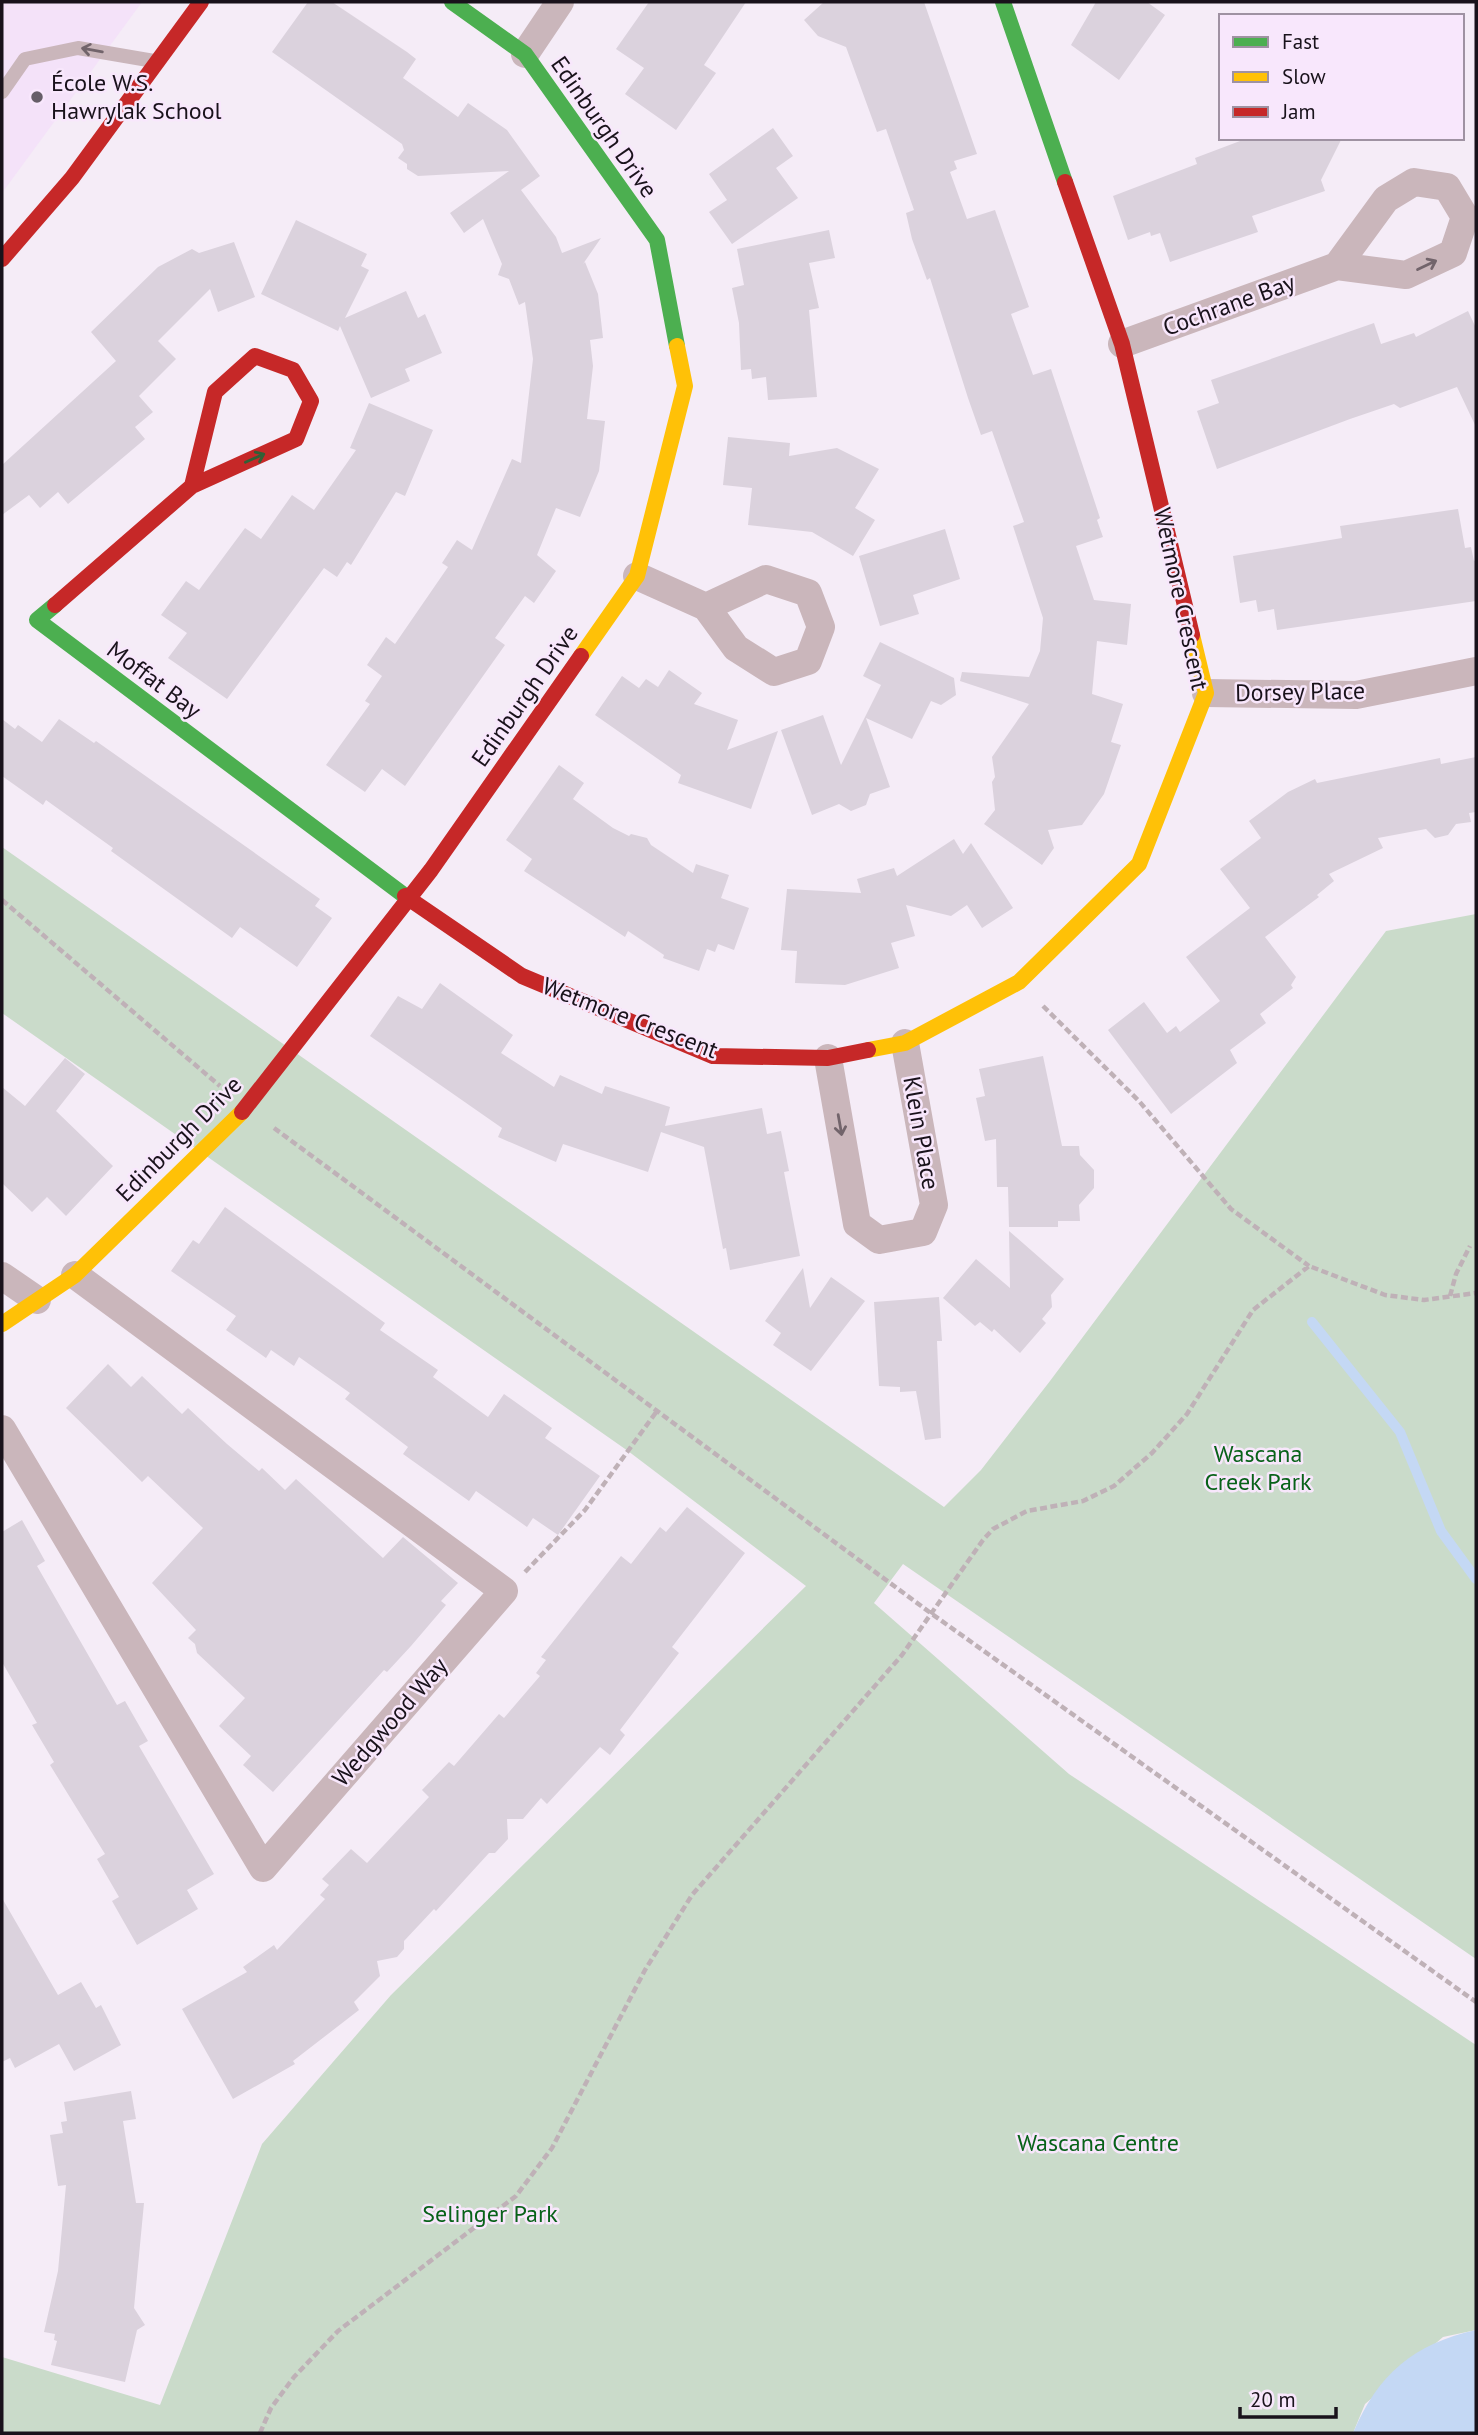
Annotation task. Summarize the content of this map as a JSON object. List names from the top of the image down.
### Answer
{
  "streets": {
    "street": [
      "Edinburgh Drive",
      "Cochrane Bay",
      "Wetmore Crescent",
      "Moffat Bay",
      "Dorsey Place",
      "Klein Place",
      "Wedgwood Way"
    ]
  },
  "crossings": [
    ["Edinburgh Drive", "Wetmore Crescent"],
    ["Edinburgh Drive", "Moffat Bay"],
    ["Cochrane Bay", "Wetmore Crescent"],
    ["Wetmore Crescent", "Moffat Bay"],
    ["Wetmore Crescent", "Dorsey Place"],
    ["Wetmore Crescent", "Klein Place"]
  ],
  "parks": ["Wascana Creek Park", "Wascana Centre", "Selinger Park"],
  "places": ["École W.S. Hawrylak School"],
  "legend": ["Fast", "Slow", "Jam"],
  "scale_bar": "20 m"
}
